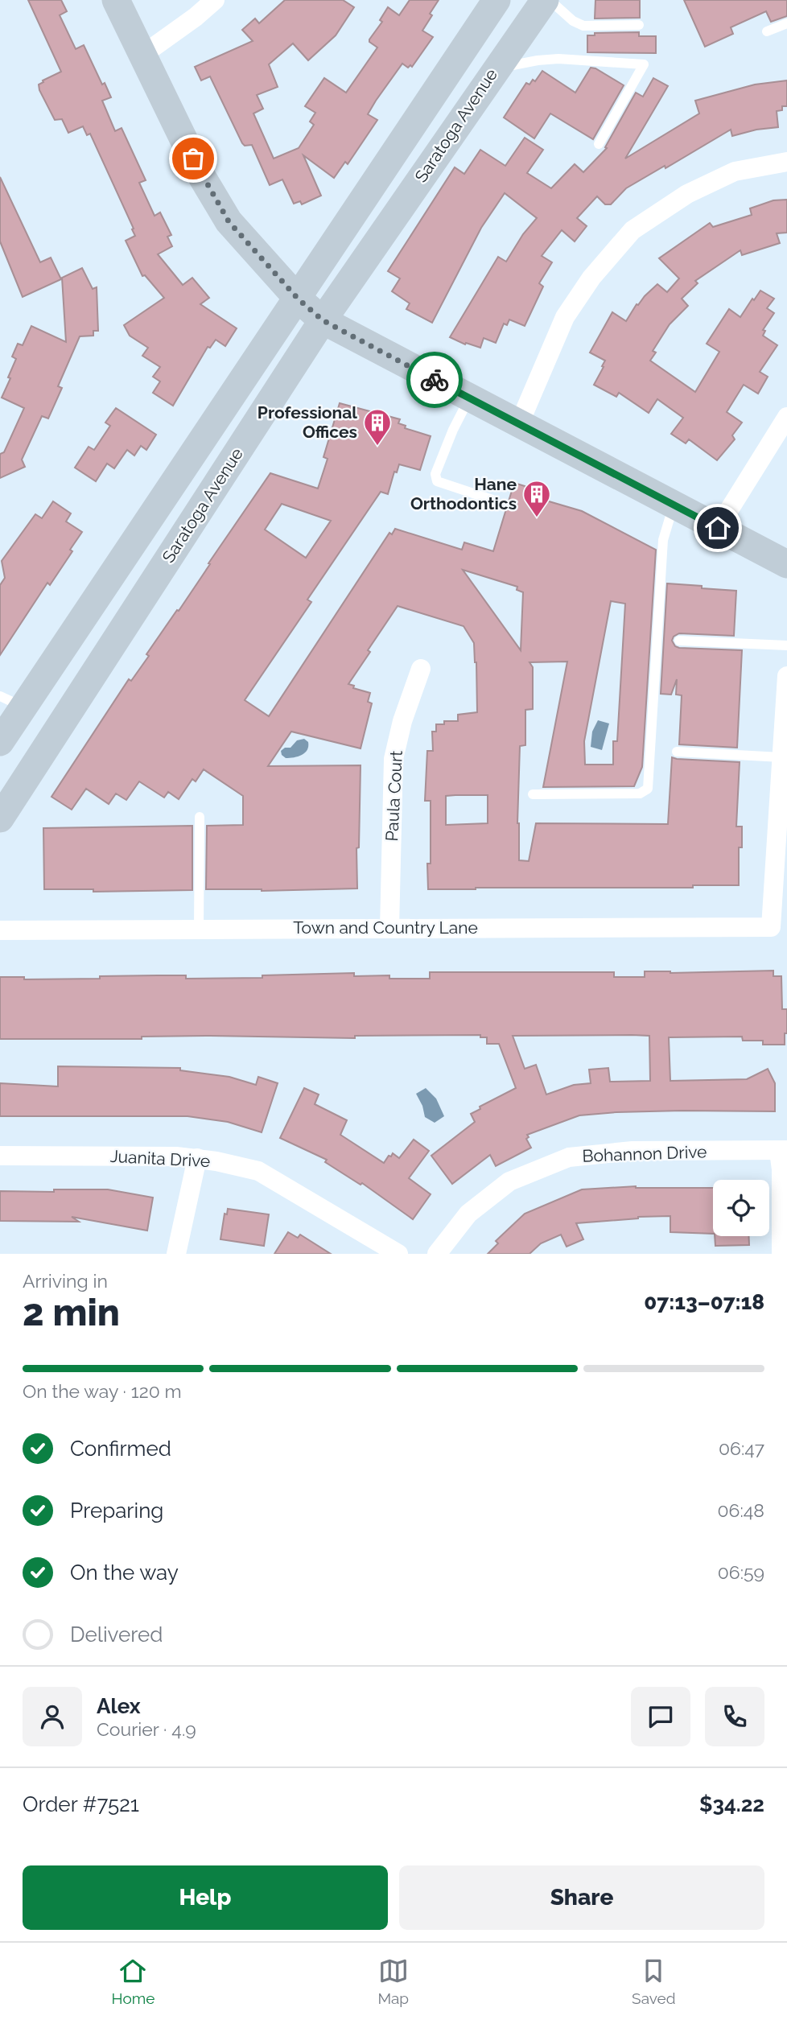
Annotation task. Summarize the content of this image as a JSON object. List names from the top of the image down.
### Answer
{
  "streets": {
    "main road": ["Saratoga Avenue"],
    "street": [
      "Paula Court",
      "Town and Country Lane",
      "Bohannon Drive",
      "Juanita Drive"
    ]
  },
  "crossings": [
    ["Paula Court", "Town and Country Lane"]
  ],
  "places": {
    "building": ["Professional Offices", "Hane Orthodontics"]
  },
  "page": {
    "heading": ["2 min", "Arriving in", "07:13–07:18"],
    "panel": [
      "Alex",
      "Courier · 4.9",
      "Order #7521",
      "$34.22"
    ],
    "bar": "On the way · 120 m",
    "list": [
      ["Confirmed", "06:47"],
      ["Preparing", "06:48"],
      ["On the way", "06:59"],
      "Delivered"
    ],
    "buttons": ["Help", "Share"],
    "tabs": ["Home", "Map", "Saved"]
  }
}
